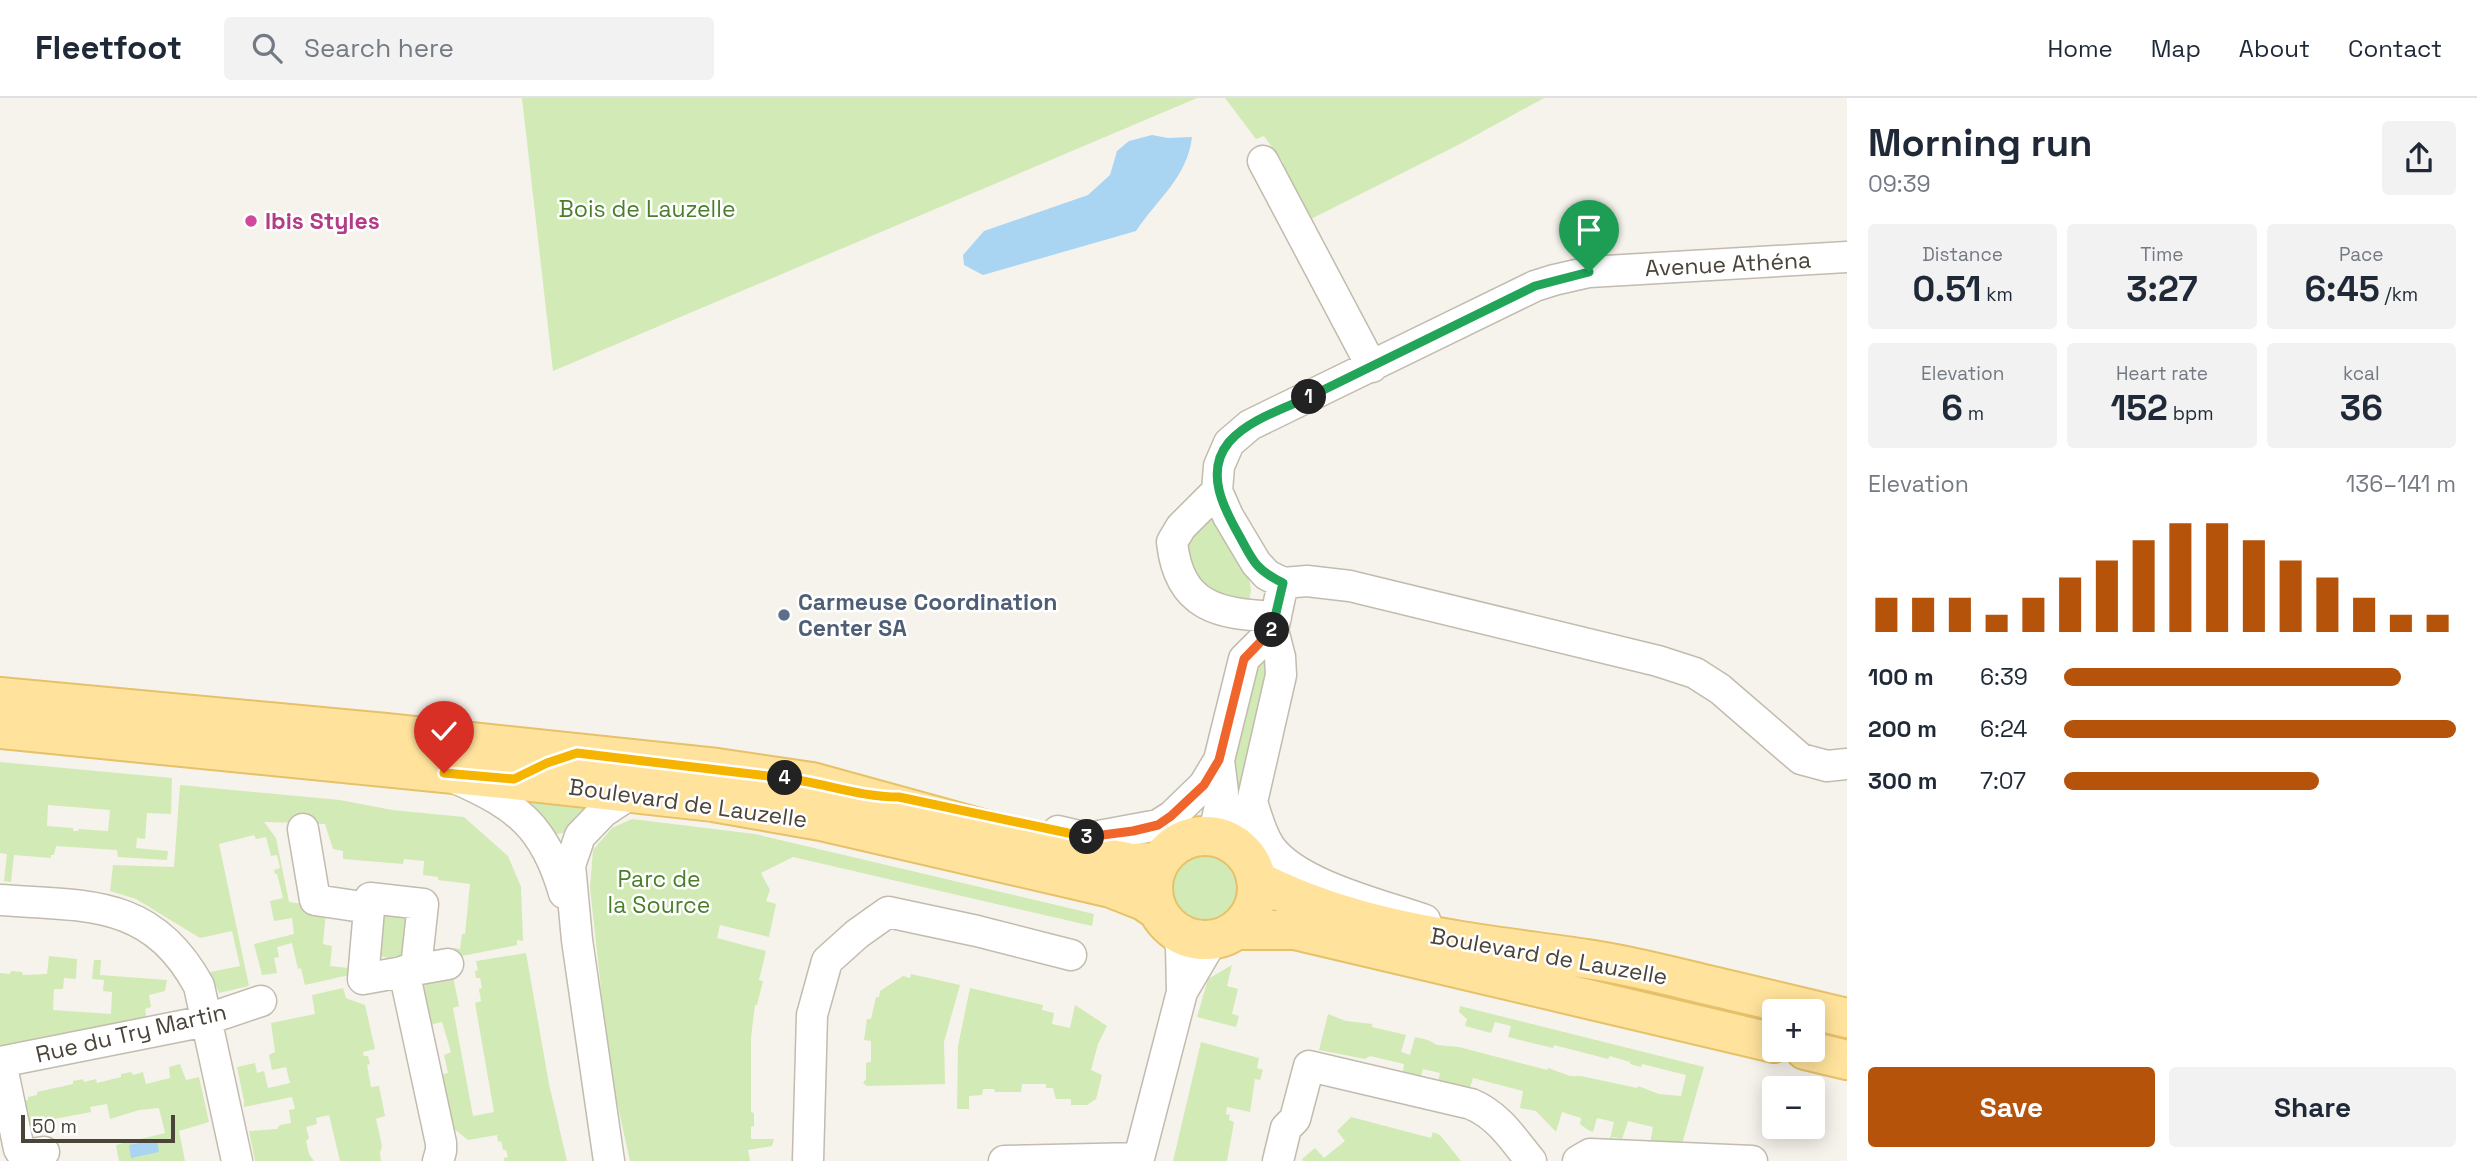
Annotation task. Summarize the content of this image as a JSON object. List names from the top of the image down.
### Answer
{
  "streets": {
    "main road": ["Boulevard de Lauzelle"],
    "street": ["Avenue Athéna", "Rue du Try Martin"]
  },
  "parks": ["Bois de Lauzelle", "Parc de la Source"],
  "places": ["Ibis Styles", "Carmeuse Coordination Center SA"],
  "scale_bar": "50 m",
  "page": {
    "header": "Fleetfoot",
    "search": "Search here",
    "nav": [
      "Home",
      "Map",
      "About",
      "Contact"
    ],
    "heading": ["Morning run", "09:39"],
    "stats": [
      ["Distance", "0.51 km"],
      ["Time", "3:27"],
      ["Pace", "6:45 /km"],
      ["Elevation", "6 m"],
      ["Heart rate", "152 bpm"],
      ["kcal", "36"]
    ],
    "pins": [
      "1",
      "2",
      "4",
      "3"
    ],
    "chart": ["Elevation", "136–141 m"],
    "list": [
      {
        "name": "100 m",
        "note": "6:39"
      },
      {
        "name": "200 m",
        "note": "6:24"
      },
      {
        "name": "300 m",
        "note": "7:07"
      }
    ],
    "map_buttons": ["+", "−"],
    "buttons": ["Save", "Share"],
    "scale": "50 m"
  }
}
